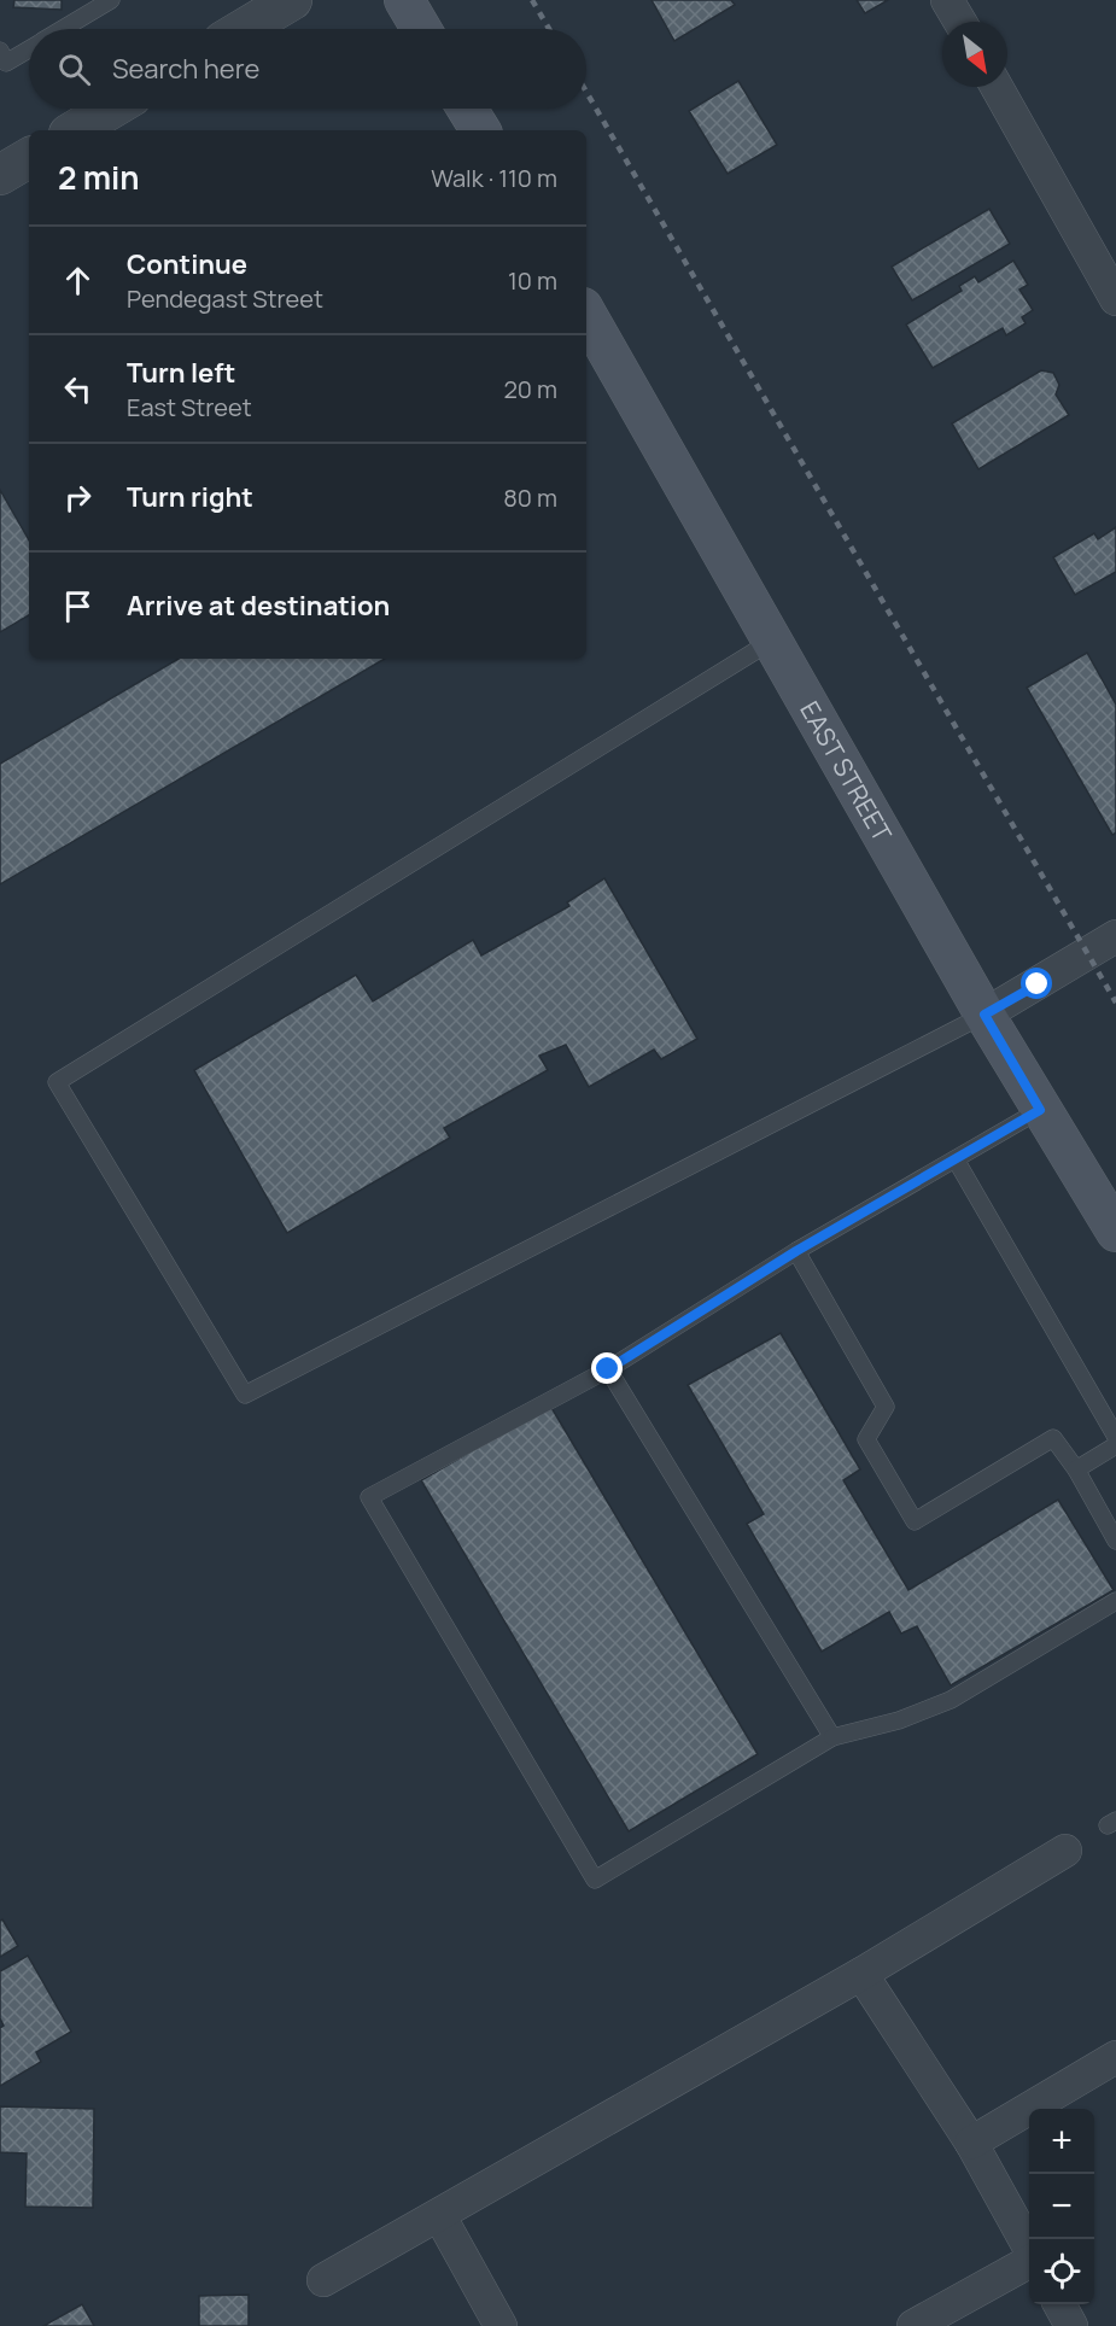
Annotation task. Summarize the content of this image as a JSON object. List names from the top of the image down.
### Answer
{
  "streets": {
    "main road": ["EAST STREET"]
  },
  "north": "bottom right",
  "page": {
    "search": "Search here",
    "heading": ["2 min", "Walk · 110 m"],
    "list": [
      ["Continue", "Pendegast Street", "10 m"],
      ["Turn left", "East Street", "20 m"],
      ["Turn right", "80 m"],
      "Arrive at destination"
    ],
    "map_buttons": ["+", "−"]
  }
}
